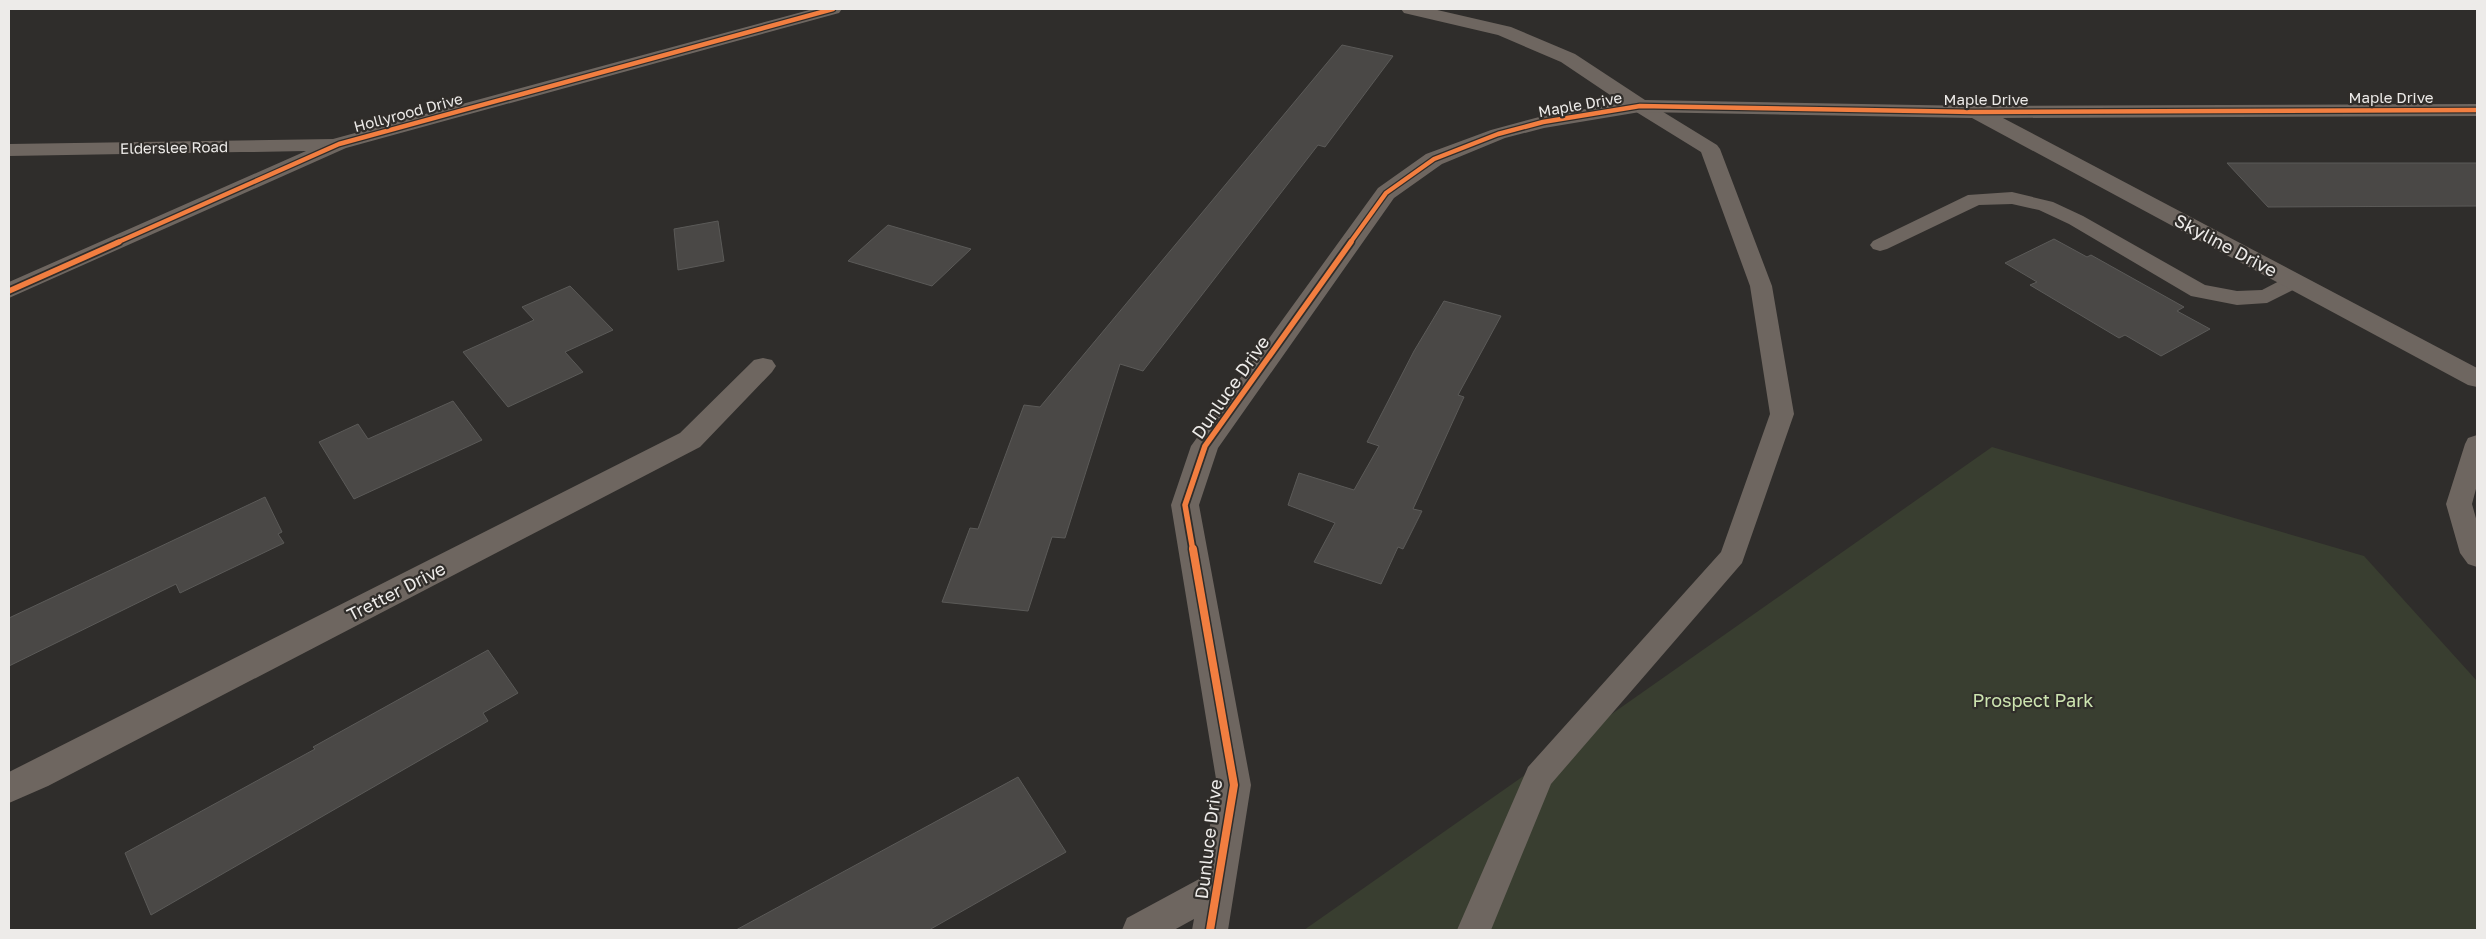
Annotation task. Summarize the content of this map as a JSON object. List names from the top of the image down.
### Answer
{
  "streets": {
    "street": [
      "Maple Drive",
      "Hollyrood Drive",
      "Elderslee Road",
      "Skyline Drive",
      "Dunluce Drive",
      "Tretter Drive"
    ]
  },
  "crossings": [
    ["Maple Drive", "Skyline Drive"],
    ["Maple Drive", "Dunluce Drive"],
    ["Hollyrood Drive", "Elderslee Road"]
  ],
  "parks": ["Prospect Park"]
}
